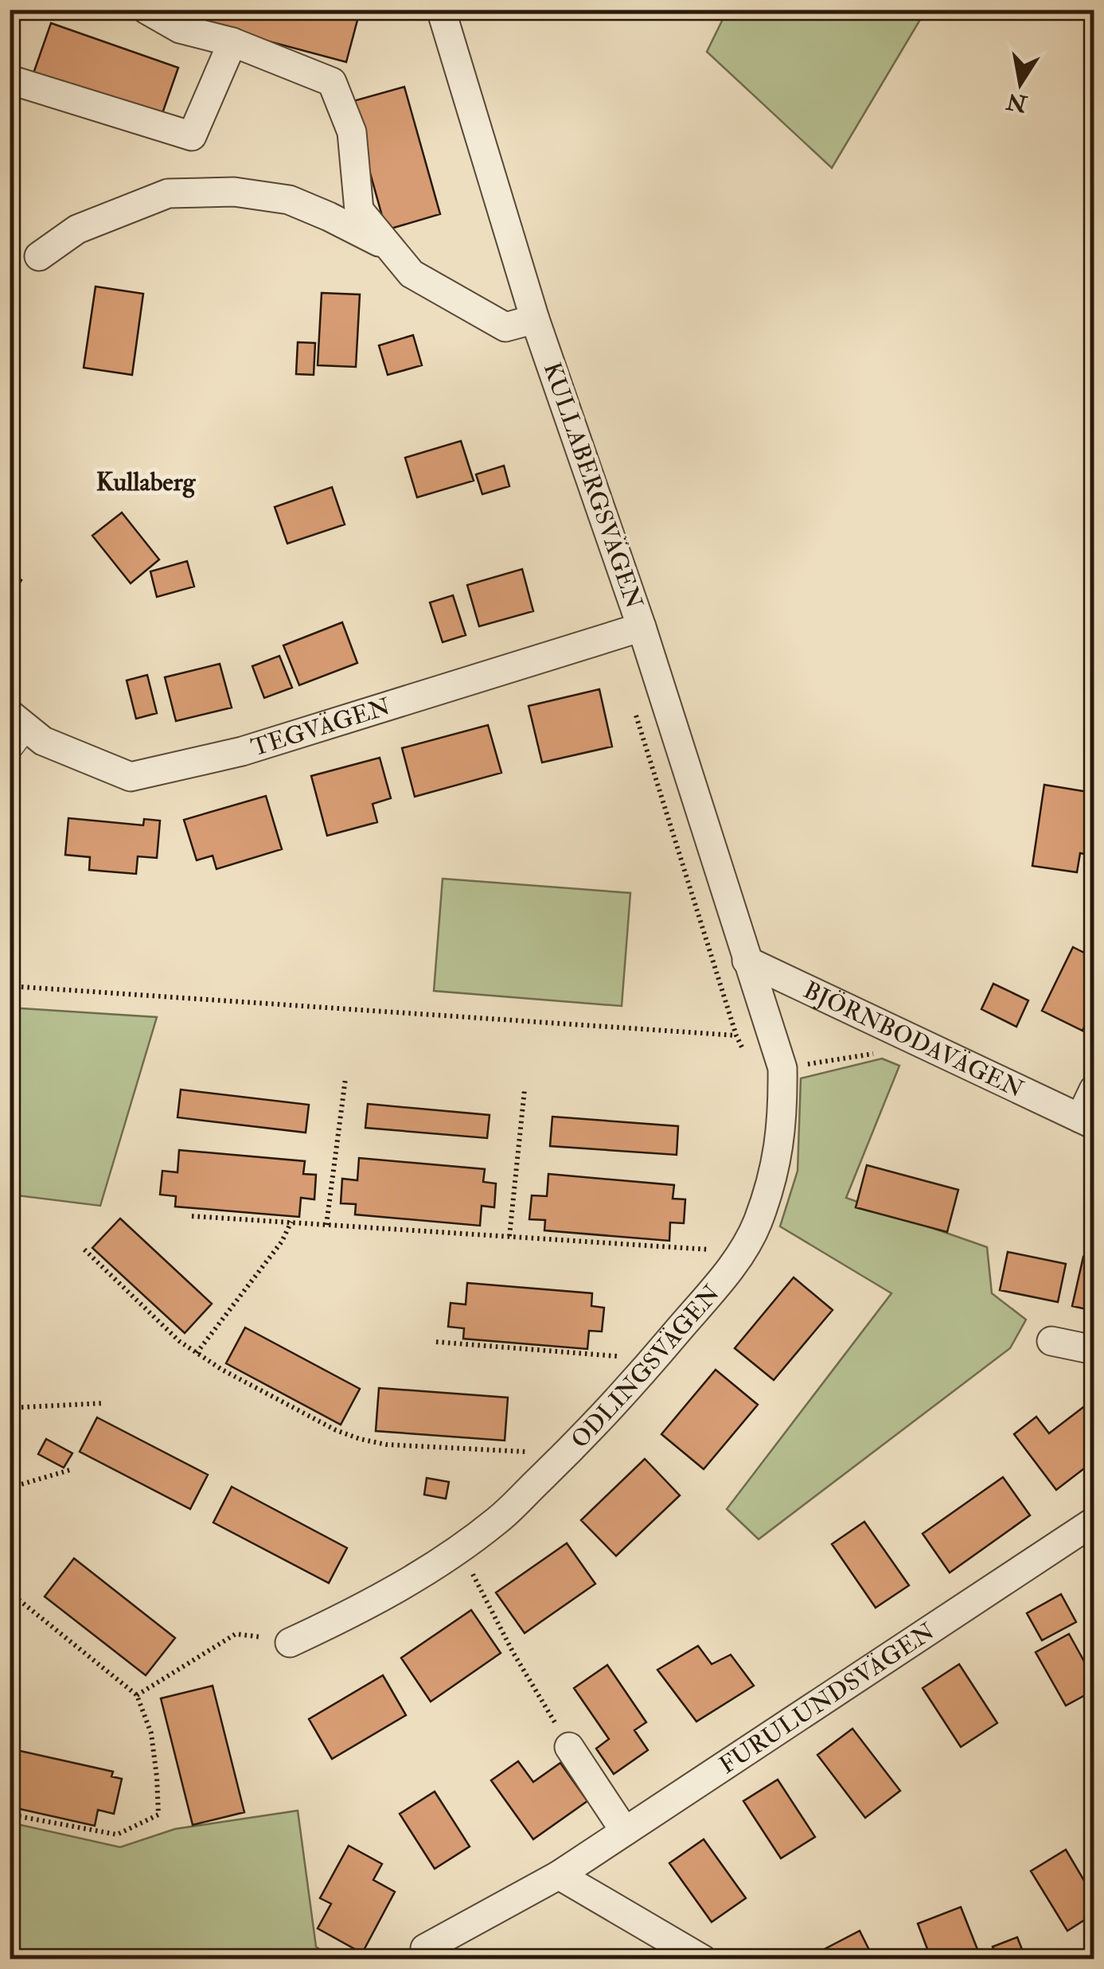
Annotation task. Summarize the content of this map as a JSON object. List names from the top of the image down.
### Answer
{
  "streets": {
    "street": [
      "KULLABERGSVÄGEN",
      "TEGVÄGEN",
      "BJÖRNBODAVÄGEN",
      "ODLINGSVÄGEN",
      "FURULUNDSVÄGEN"
    ]
  },
  "crossings": [
    ["KULLABERGSVÄGEN", "TEGVÄGEN"],
    ["KULLABERGSVÄGEN", "BJÖRNBODAVÄGEN"],
    ["KULLABERGSVÄGEN", "ODLINGSVÄGEN"],
    ["BJÖRNBODAVÄGEN", "ODLINGSVÄGEN"]
  ],
  "districts": ["Kullaberg"],
  "north": "bottom"
}
